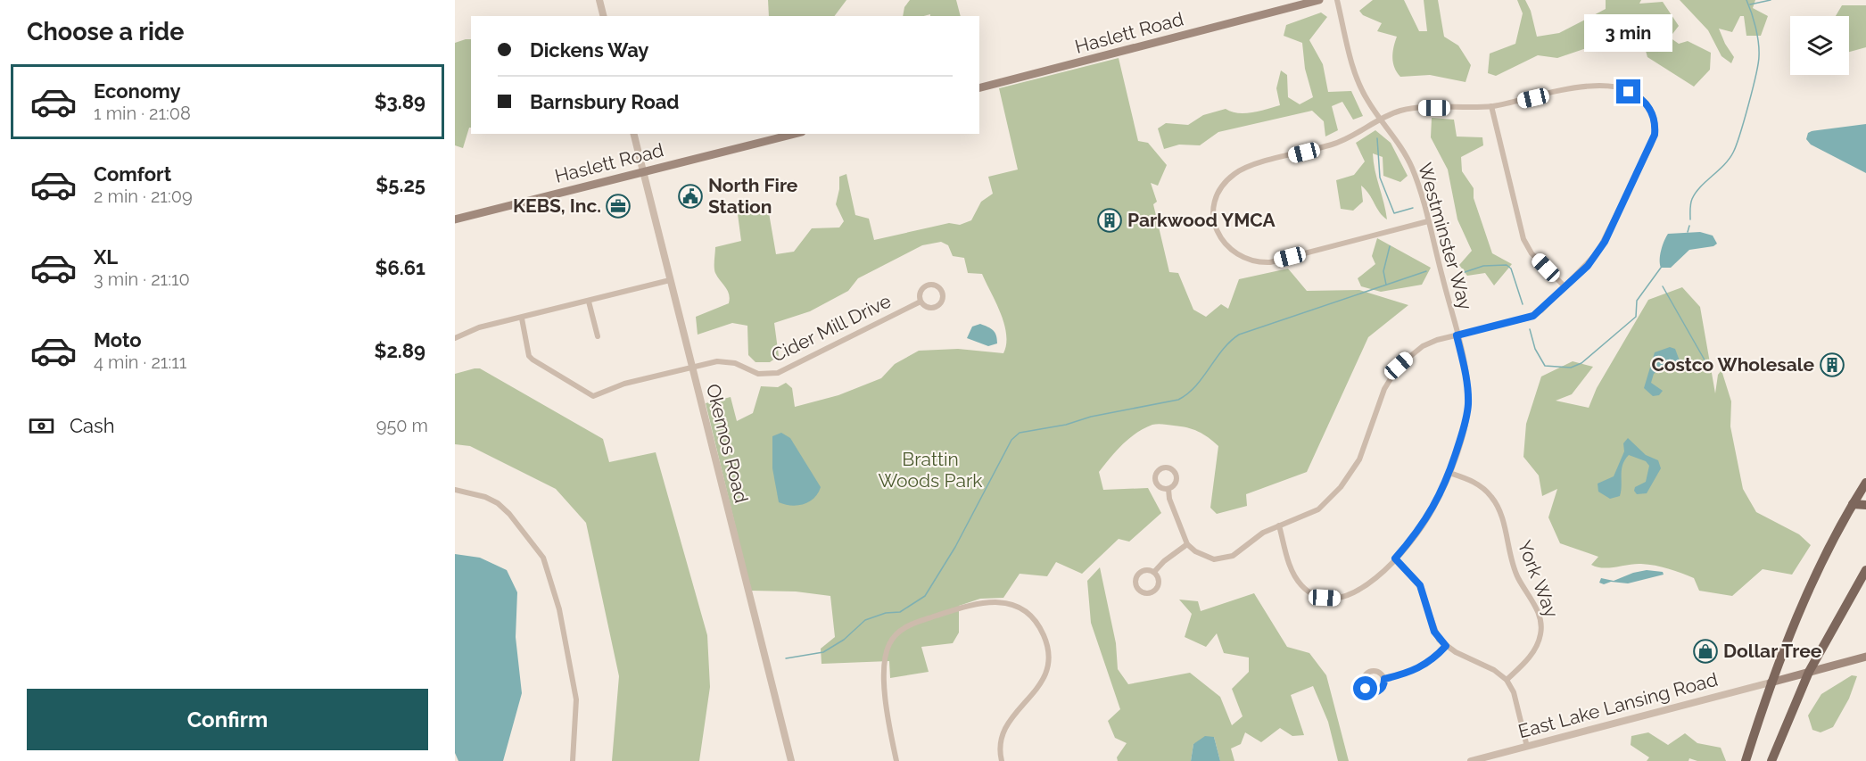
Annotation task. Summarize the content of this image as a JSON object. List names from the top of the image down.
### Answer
{
  "streets": {
    "main road": ["Haslett Road", "East Lake Lansing Road"],
    "street": [
      "Westminster Way",
      "Cider Mill Drive",
      "Okemos Road",
      "York Way"
    ]
  },
  "crossings": [
    ["Haslett Road", "Okemos Road"],
    ["Westminster Way", "York Way"],
    ["Cider Mill Drive", "Okemos Road"]
  ],
  "parks": ["Brattin Woods Park"],
  "places": {
    "public building": ["North Fire Station"],
    "office": ["KEBS, Inc."],
    "building": ["Parkwood YMCA", "Costco Wholesale"],
    "shop": ["Dollar Tree"]
  },
  "page": {
    "heading": "Choose a ride",
    "bubble": "3 min",
    "banner": ["Dickens Way", "Barnsbury Road"],
    "list": [
      {
        "name": "Economy",
        "note": "1 min · 21:08",
        "value": "$3.89"
      },
      {
        "name": "Comfort",
        "note": "2 min · 21:09",
        "value": "$5.25"
      },
      {
        "name": "XL",
        "note": "3 min · 21:10",
        "value": "$6.61"
      },
      {
        "name": "Moto",
        "note": "4 min · 21:11",
        "value": "$2.89"
      }
    ],
    "pay": ["Cash", "950 m"],
    "buttons": "Confirm"
  }
}
